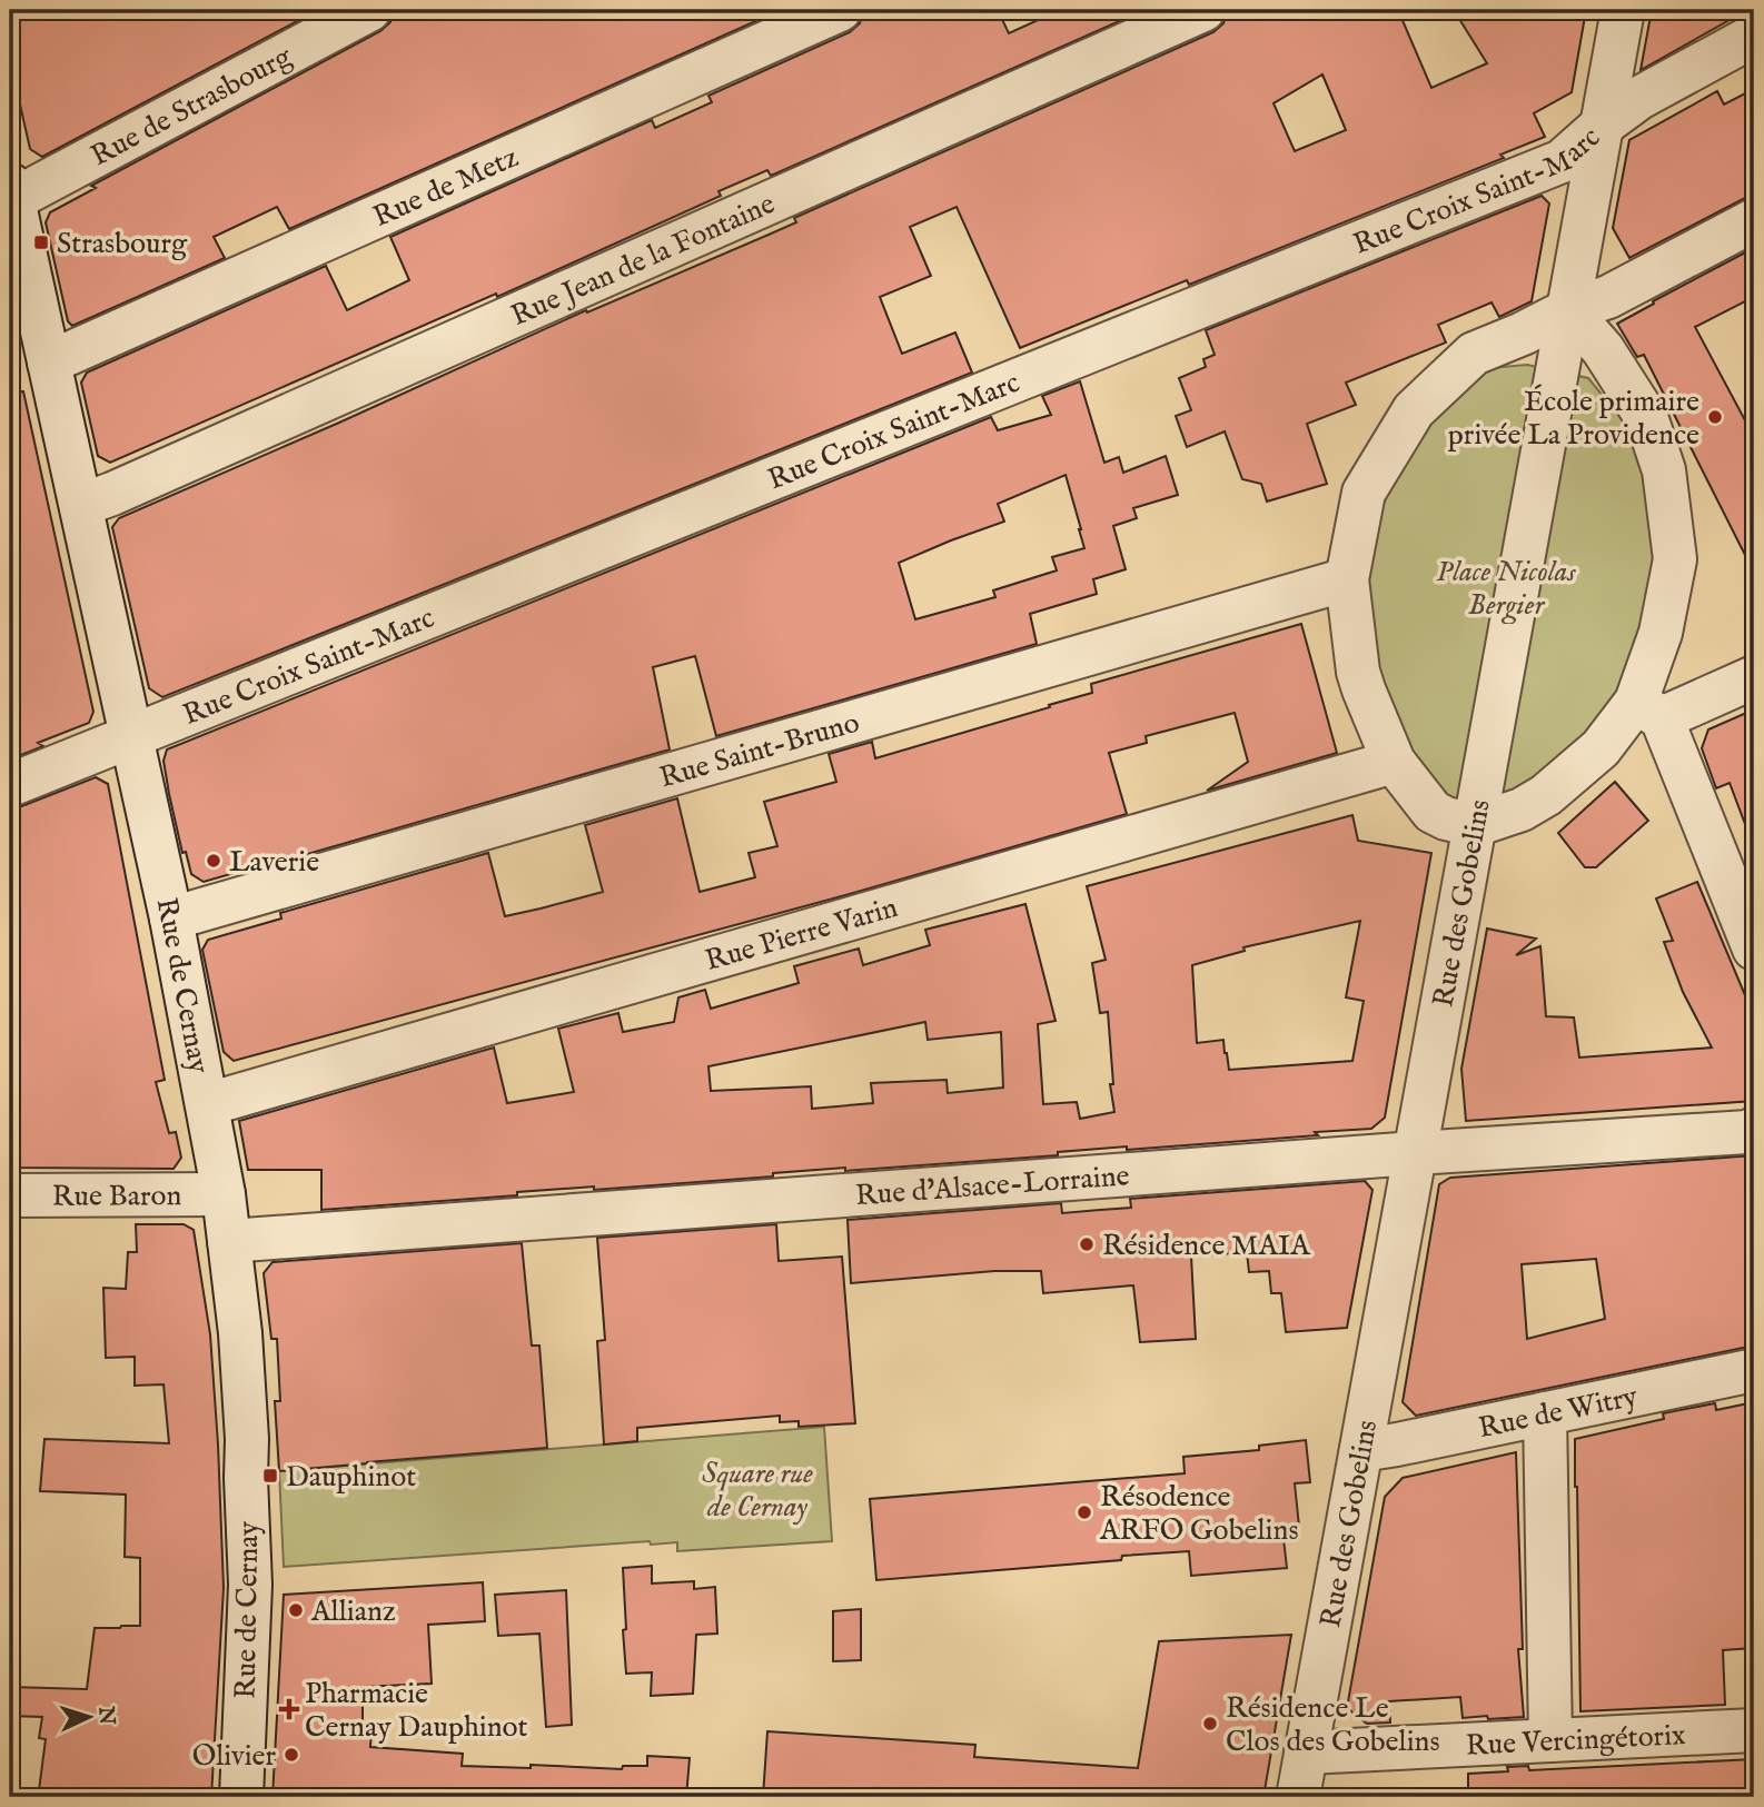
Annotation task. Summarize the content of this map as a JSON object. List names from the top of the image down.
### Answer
{
  "streets": {
    "street": [
      "Rue de Strasbourg",
      "Rue de Metz",
      "Rue Croix Saint-Marc",
      "Rue Jean de la Fontaine",
      "Rue Saint-Bruno",
      "Rue des Gobelins",
      "Rue Pierre Varin",
      "Rue de Cernay",
      "Rue d'Alsace-Lorraine",
      "Rue Baron",
      "Rue de Witry",
      "Rue Vercingétorix"
    ]
  },
  "crossings": [
    ["Rue de Strasbourg", "Rue de Cernay"],
    ["Rue de Metz", "Rue de Cernay"],
    ["Rue Croix Saint-Marc", "Rue des Gobelins"],
    ["Rue Croix Saint-Marc", "Rue de Cernay"],
    ["Rue Jean de la Fontaine", "Rue de Cernay"],
    ["Rue Saint-Bruno", "Rue de Cernay"],
    ["Rue des Gobelins", "Rue d'Alsace-Lorraine"],
    ["Rue des Gobelins", "Rue de Witry"],
    ["Rue des Gobelins", "Rue Vercingétorix"],
    ["Rue Pierre Varin", "Rue de Cernay"],
    ["Rue de Cernay", "Rue d'Alsace-Lorraine"],
    ["Rue de Cernay", "Rue Baron"]
  ],
  "parks": ["Place Nicolas Bergier", "Square rue de Cernay"],
  "places": {
    "transit": ["Strasbourg", "Dauphinot"],
    "other": [
      "École primaire privée La Providence",
      "Laverie",
      "Résidence MAIA",
      "Résodence ARFO Gobelins",
      "Allianz",
      "Résidence Le Clos des Gobelins",
      "Olivier"
    ],
    "health": ["Pharmacie Cernay Dauphinot"]
  },
  "north": "right"
}
